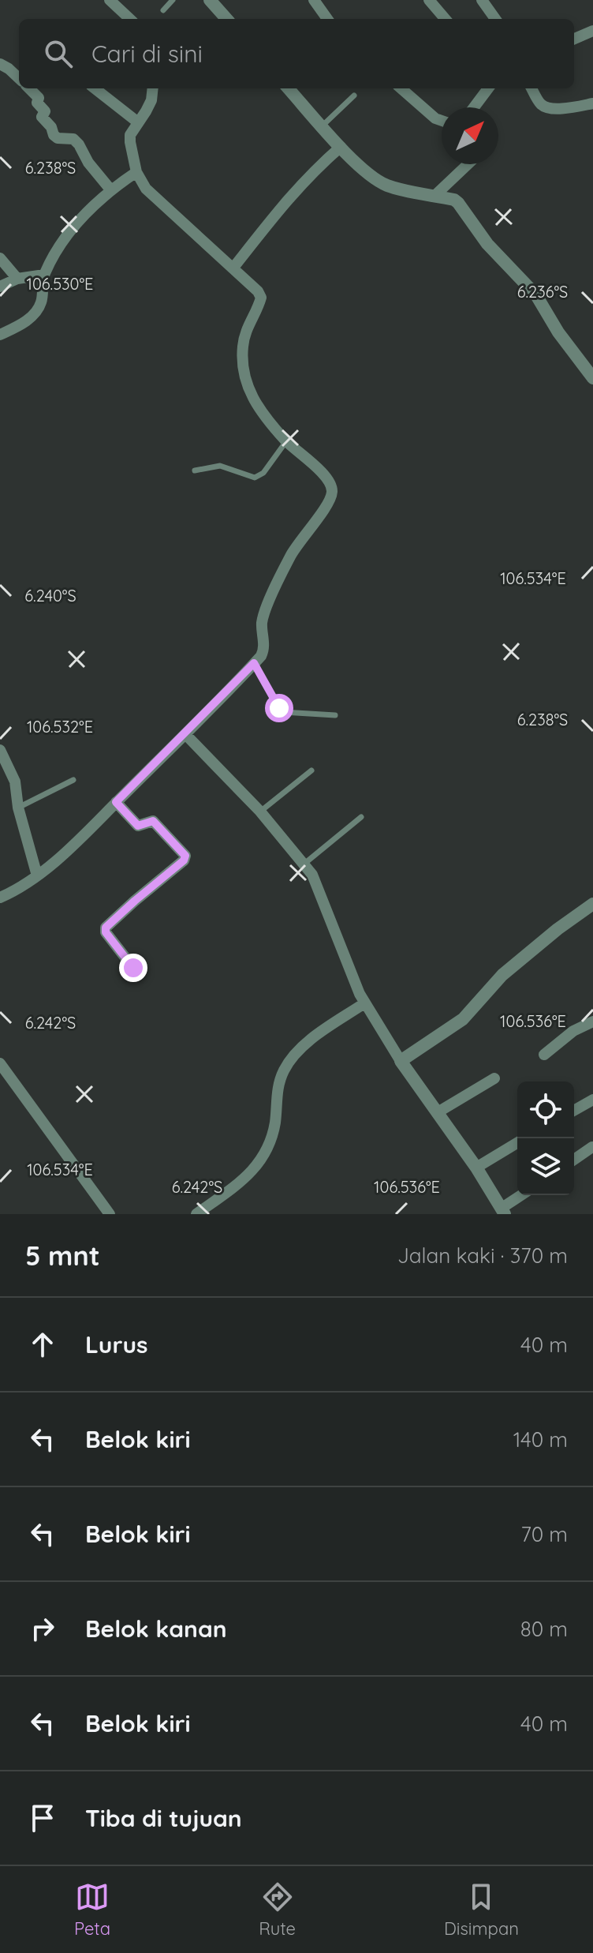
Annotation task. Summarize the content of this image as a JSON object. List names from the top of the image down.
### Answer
{
  "north": "top right",
  "page": {
    "search": "Cari di sini",
    "heading": ["5 mnt", "Jalan kaki · 370 m"],
    "list": [
      ["Lurus", "40 m"],
      ["Belok kiri", "140 m"],
      ["Belok kiri", "70 m"],
      ["Belok kanan", "80 m"],
      ["Belok kiri", "40 m"],
      "Tiba di tujuan"
    ],
    "nav": ["Peta", "Rute", "Disimpan"]
  },
  "coordinates": [
    "6.238°S",
    "106.530°E",
    "6.236°S",
    "106.534°E",
    "6.240°S",
    "106.532°E",
    "106.536°E",
    "6.242°S"
  ]
}
